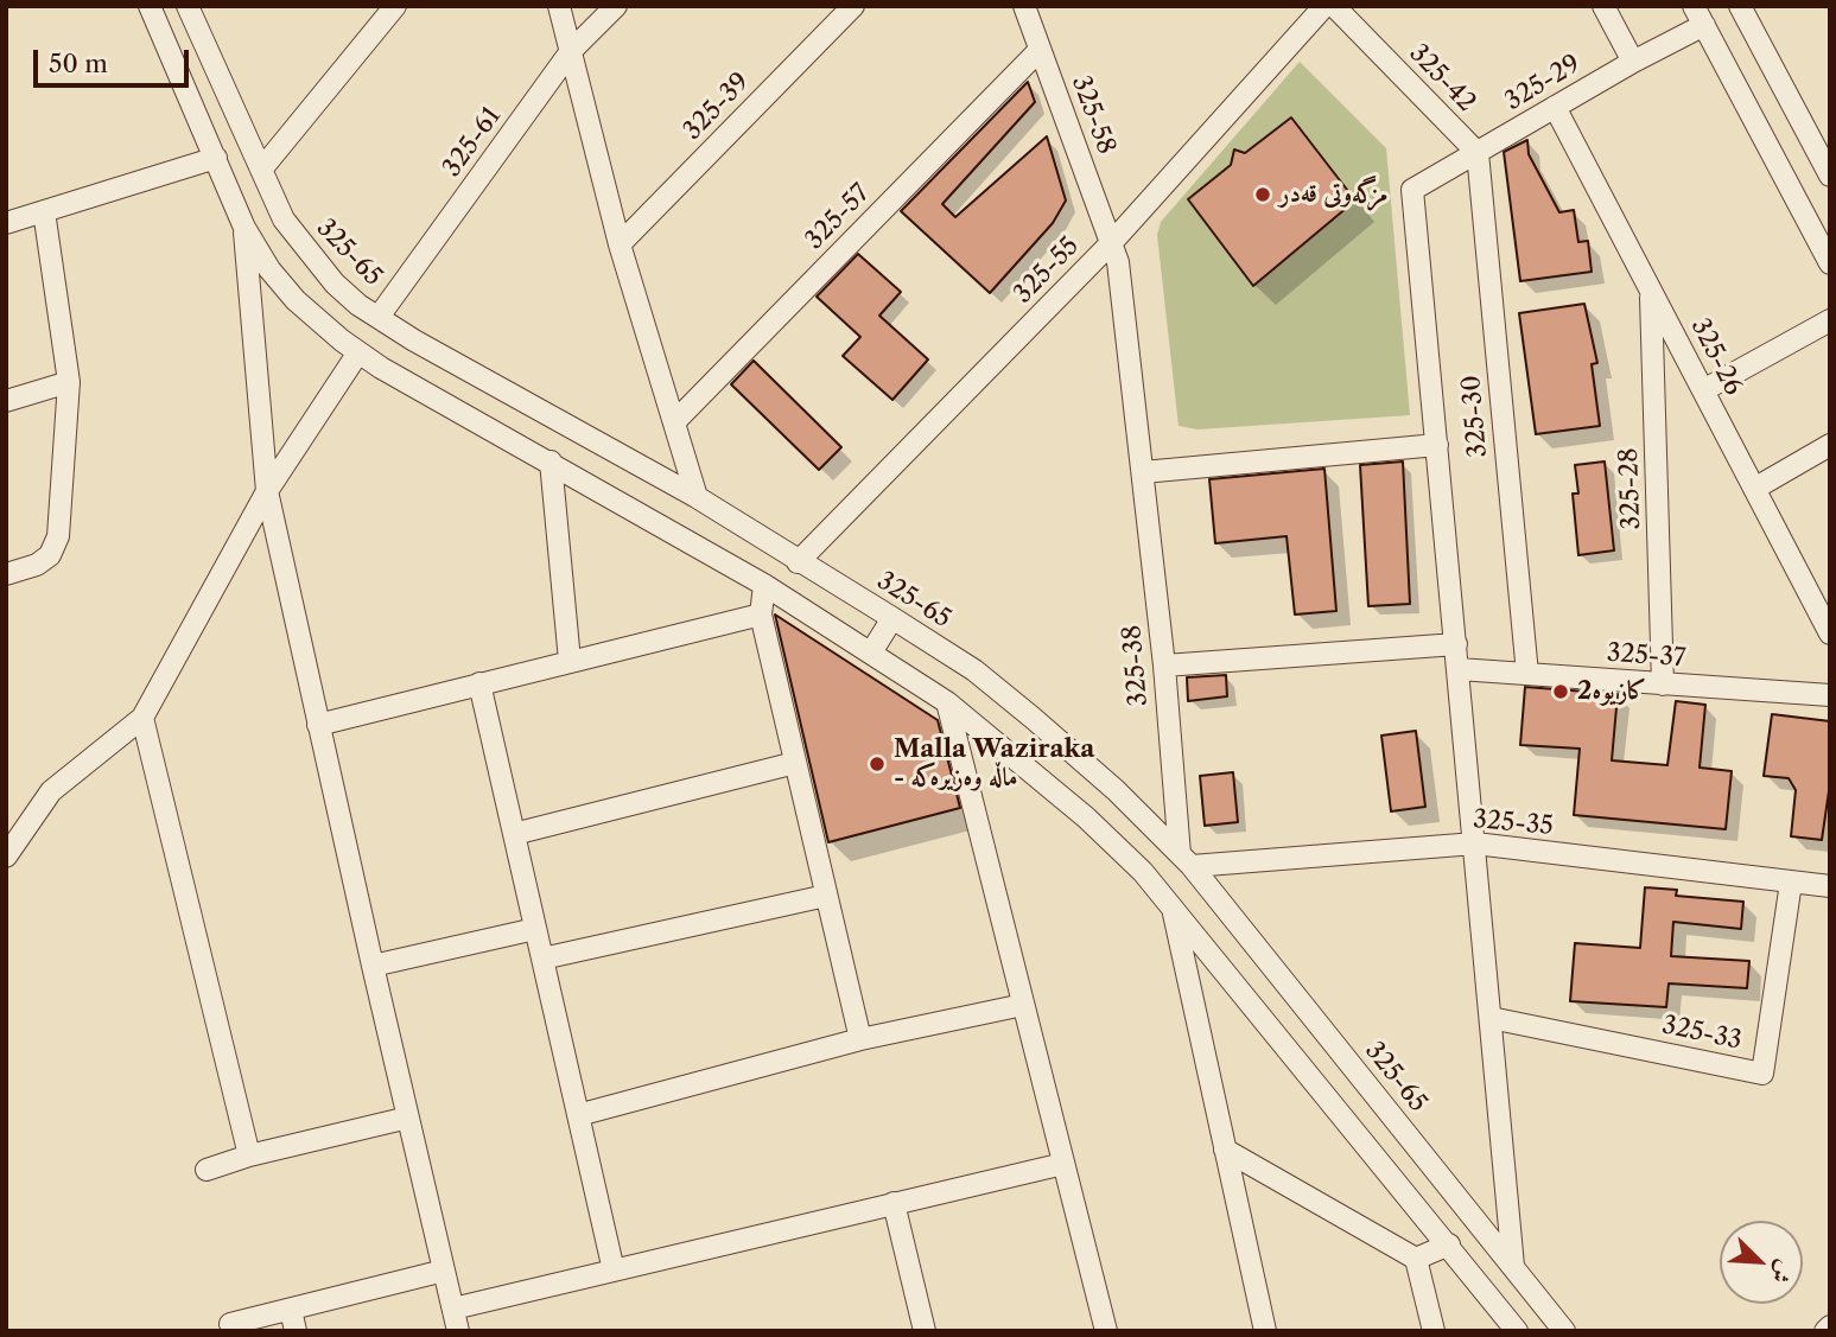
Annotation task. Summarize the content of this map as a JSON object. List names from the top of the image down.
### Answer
{
  "streets": {
    "street": [
      "325-42",
      "325-29",
      "325-39",
      "325-58",
      "325-61",
      "325-57",
      "325-65",
      "325-55",
      "325-26",
      "325-30",
      "325-28",
      "325-37",
      "325-38",
      "325-35",
      "325-33"
    ]
  },
  "crossings": [
    ["325-42", "325-29"],
    ["325-42", "325-30"],
    ["325-29", "325-26"],
    ["325-29", "325-30"],
    ["325-58", "325-57"],
    ["325-58", "325-55"],
    ["325-58", "325-38"],
    ["325-61", "325-65"],
    ["325-65", "325-55"],
    ["325-65", "325-38"],
    ["325-65", "325-35"],
    ["325-55", "325-38"],
    ["325-26", "325-28"],
    ["325-30", "325-37"],
    ["325-28", "325-37"],
    ["325-38", "325-35"],
    ["325-35", "325-33"]
  ],
  "places": ["مزگەوتی قەدر", "كازيوه2", "Malla Waziraka - ماڵە وەزیرەکە"],
  "scale_bar": "50 m",
  "north": "bottom right"
}
